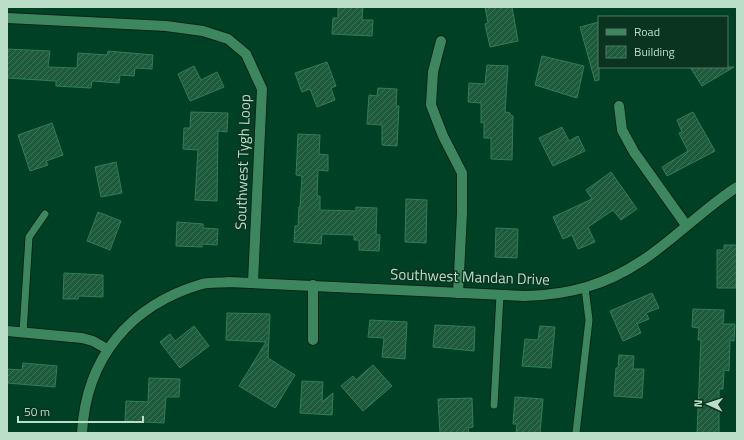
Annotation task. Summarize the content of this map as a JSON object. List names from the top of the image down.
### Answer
{
  "streets": {
    "street": ["Southwest Tygh Loop", "Southwest Mandan Drive"]
  },
  "crossings": [
    ["Southwest Tygh Loop", "Southwest Mandan Drive"]
  ],
  "legend": ["Road", "Building"],
  "scale_bar": "50 m",
  "north": "left"
}
